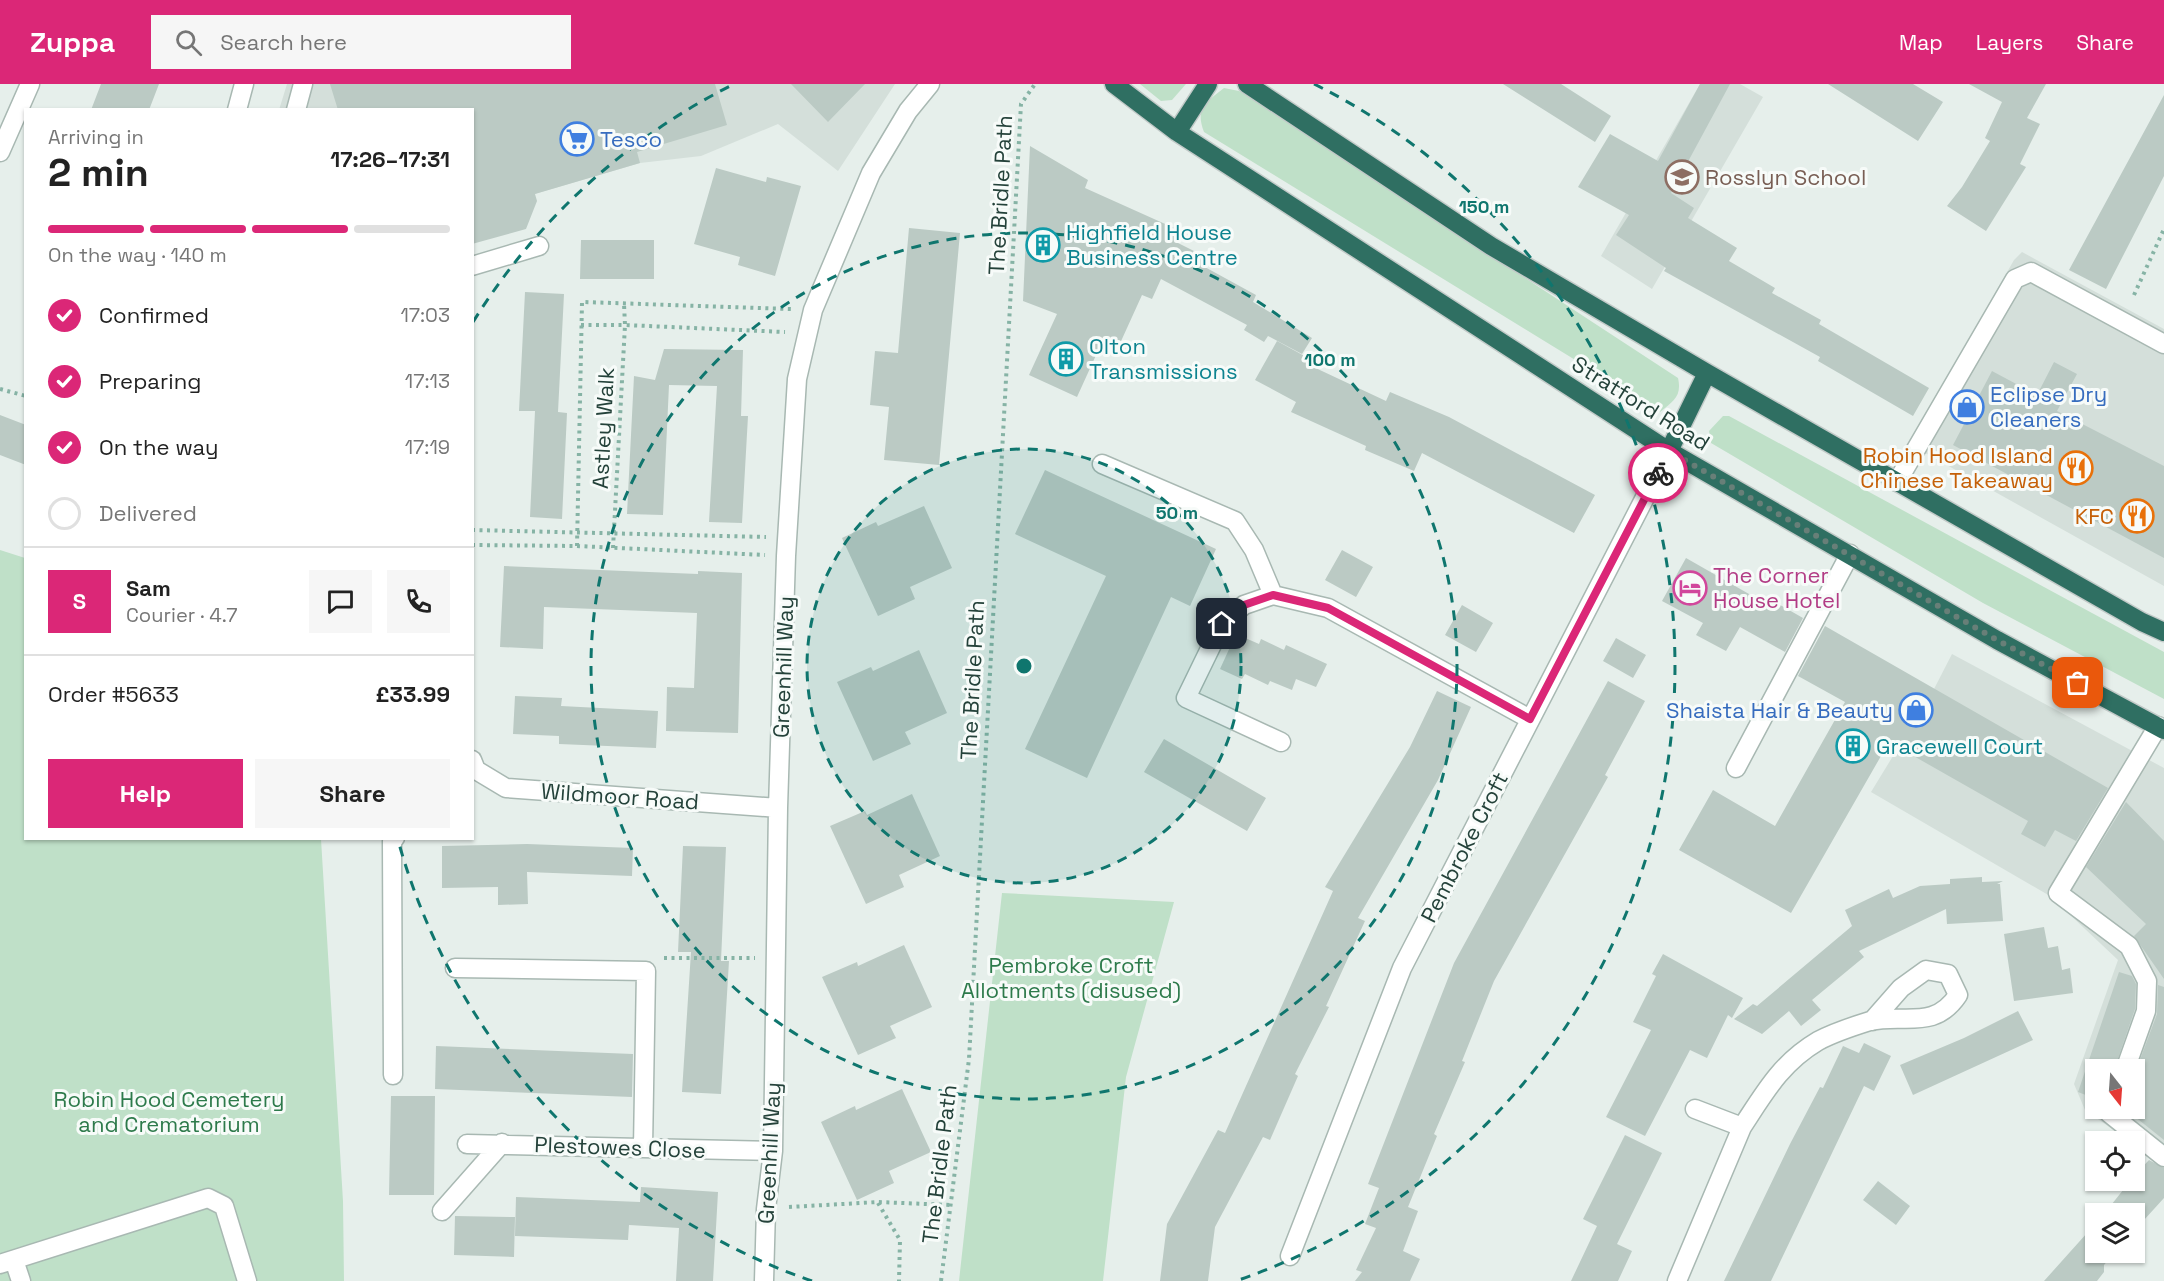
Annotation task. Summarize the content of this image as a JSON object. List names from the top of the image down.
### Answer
{
  "streets": {
    "highway": ["Stratford Road"],
    "street": [
      "Greenhill Way",
      "Wildmoor Road",
      "Pembroke Croft",
      "Plestowes Close"
    ],
    "path": ["The Bridle Path", "Astley Walk"]
  },
  "crossings": [
    ["Stratford Road", "Pembroke Croft"],
    ["Astley Walk", "Greenhill Way"],
    ["Greenhill Way", "Wildmoor Road"],
    ["Greenhill Way", "Plestowes Close"]
  ],
  "parks": ["Pembroke Croft Allotments (disused)", "Robin Hood Cemetery and Crematorium"],
  "places": {
    "supermarket": ["Tesco"],
    "school or university": ["Rosslyn School"],
    "building": ["Highfield House Business Centre", "Olton Transmissions", "Gracewell Court"],
    "shop": ["Eclipse Dry Cleaners", "Shaista Hair & Beauty"],
    "restaurant": ["Robin Hood Island Chinese Takeaway", "KFC"],
    "hotel": ["The Corner House Hotel"]
  },
  "north": "bottom",
  "page": {
    "header": "Zuppa",
    "search": "Search here",
    "nav": ["Map", "Layers", "Share"],
    "heading": ["2 min", "Arriving in", "17:26–17:31"],
    "panel": [
      "Sam",
      "Courier · 4.7",
      "Order #5633",
      "£33.99"
    ],
    "bar": "On the way · 140 m",
    "list": [
      ["Confirmed", "17:03"],
      ["Preparing", "17:13"],
      ["On the way", "17:19"],
      "Delivered"
    ],
    "round": "S",
    "buttons": ["Help", "Share"]
  },
  "rings": ["150 m", "100 m", "50 m"]
}
